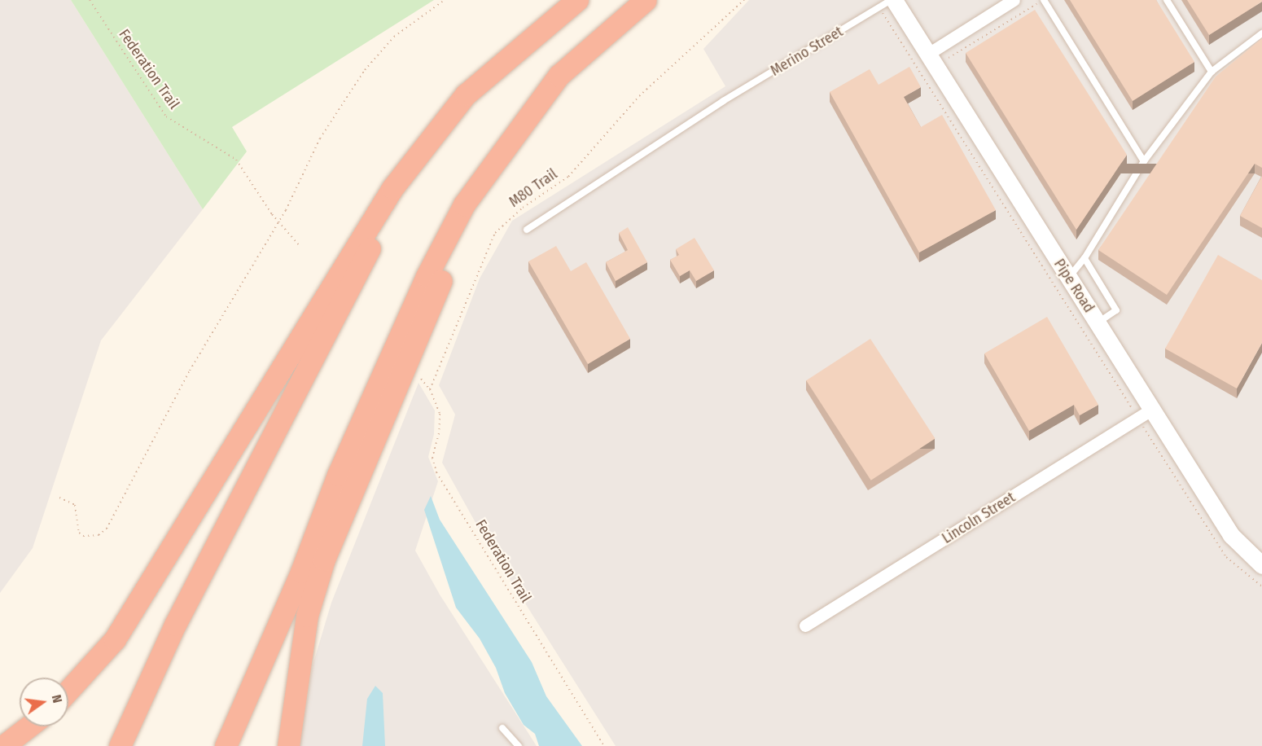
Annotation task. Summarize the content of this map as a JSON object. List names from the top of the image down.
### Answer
{
  "streets": {
    "street": ["Pipe Road", "Lincoln Street"],
    "lane": ["Merino Street"],
    "path": ["Federation Trail", "M80 Trail"]
  },
  "crossings": [
    ["Merino Street", "Pipe Road"],
    ["Federation Trail", "M80 Trail"],
    ["Pipe Road", "Lincoln Street"]
  ],
  "north": "right"
}
